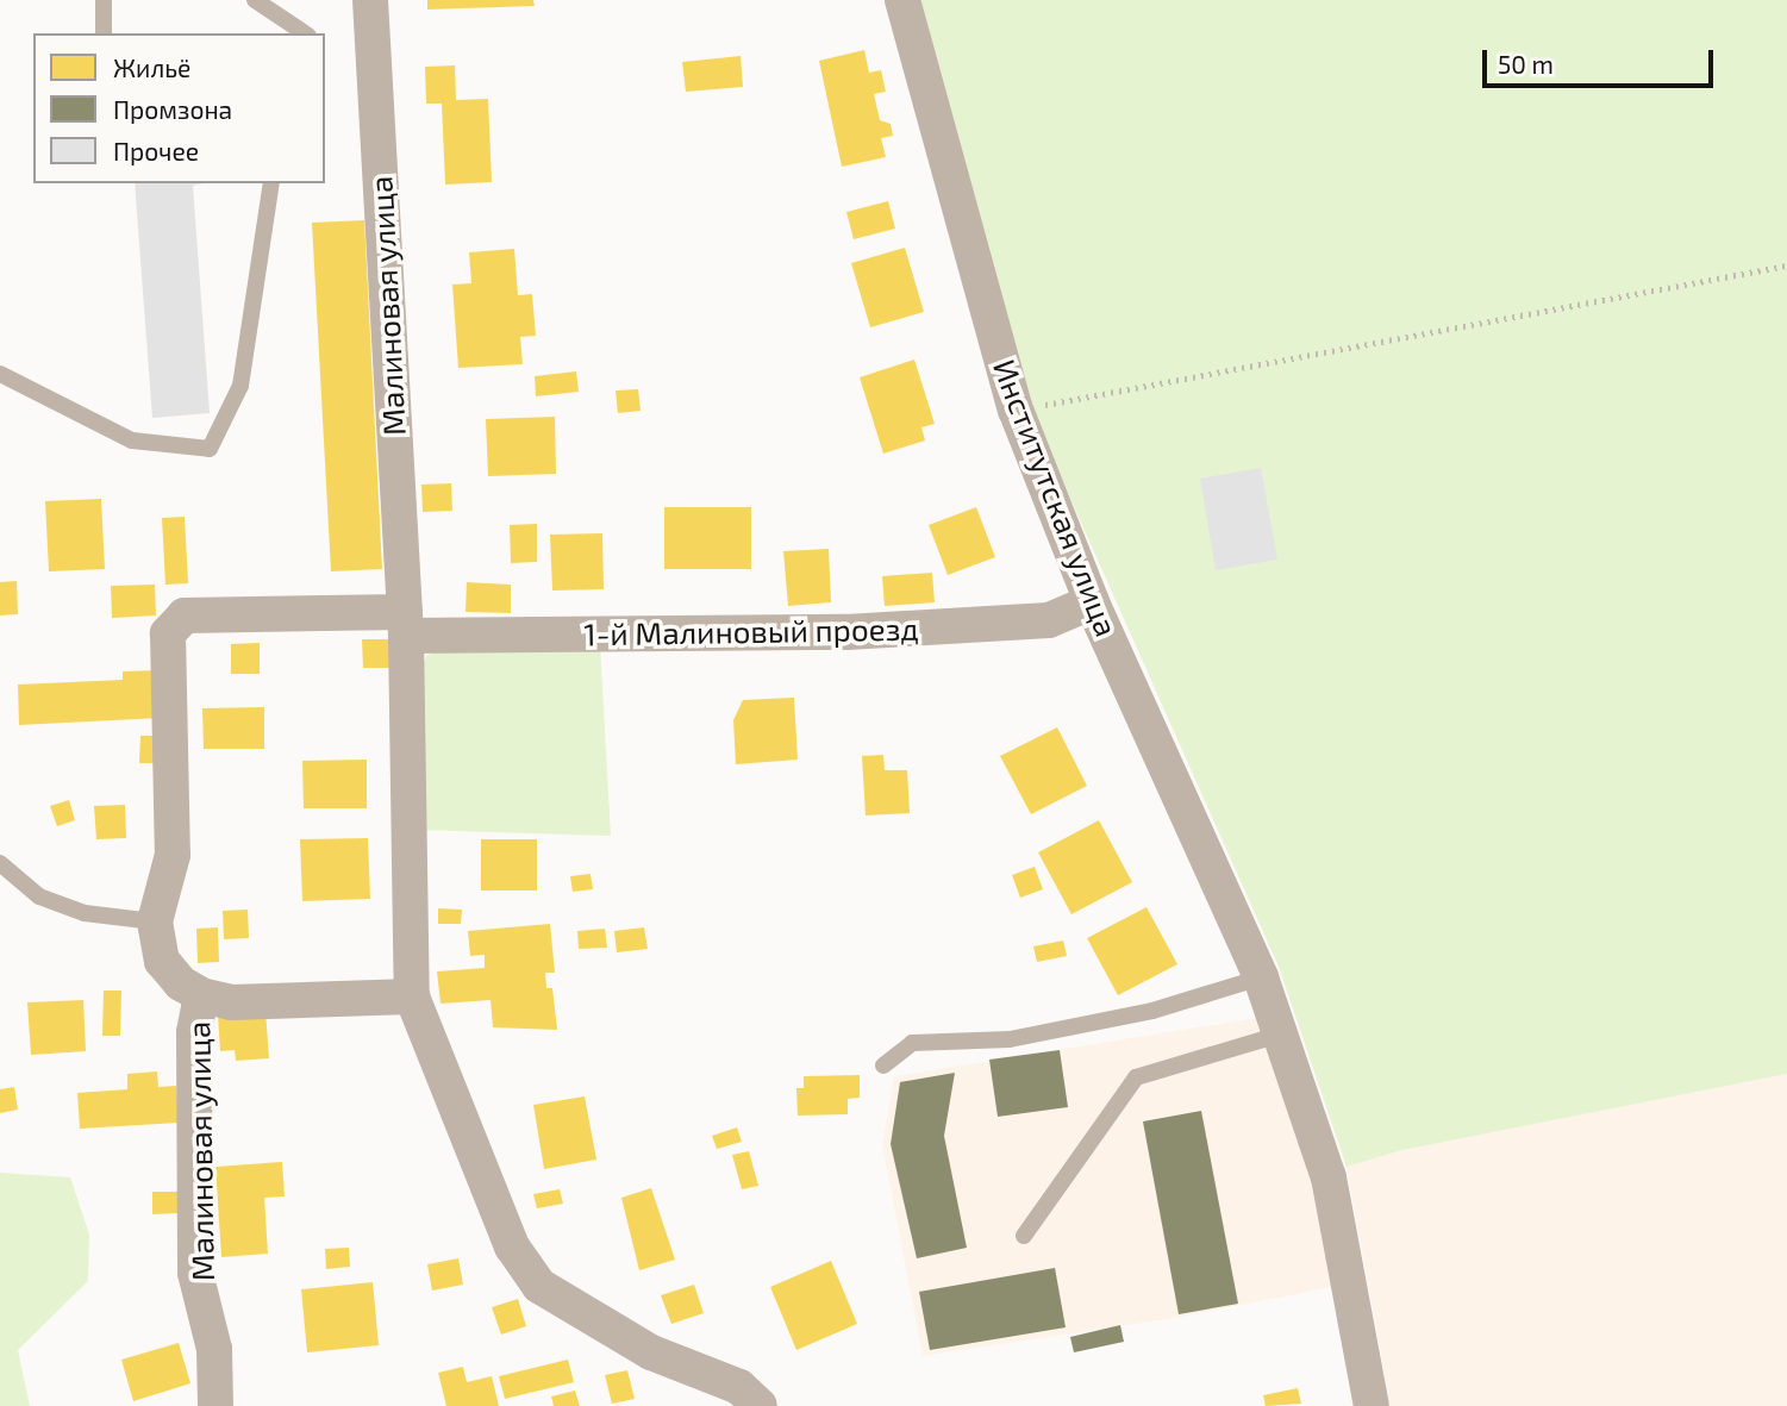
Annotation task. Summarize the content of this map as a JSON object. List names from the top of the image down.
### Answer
{
  "streets": {
    "street": ["Малиновая улица", "Институтская улица", "1-й Малиновый проезд"]
  },
  "crossings": [
    ["Малиновая улица", "1-й Малиновый проезд"],
    ["Институтская улица", "1-й Малиновый проезд"]
  ],
  "legend": ["Жильё", "Промзона", "Прочее"],
  "scale_bar": "50 m"
}
